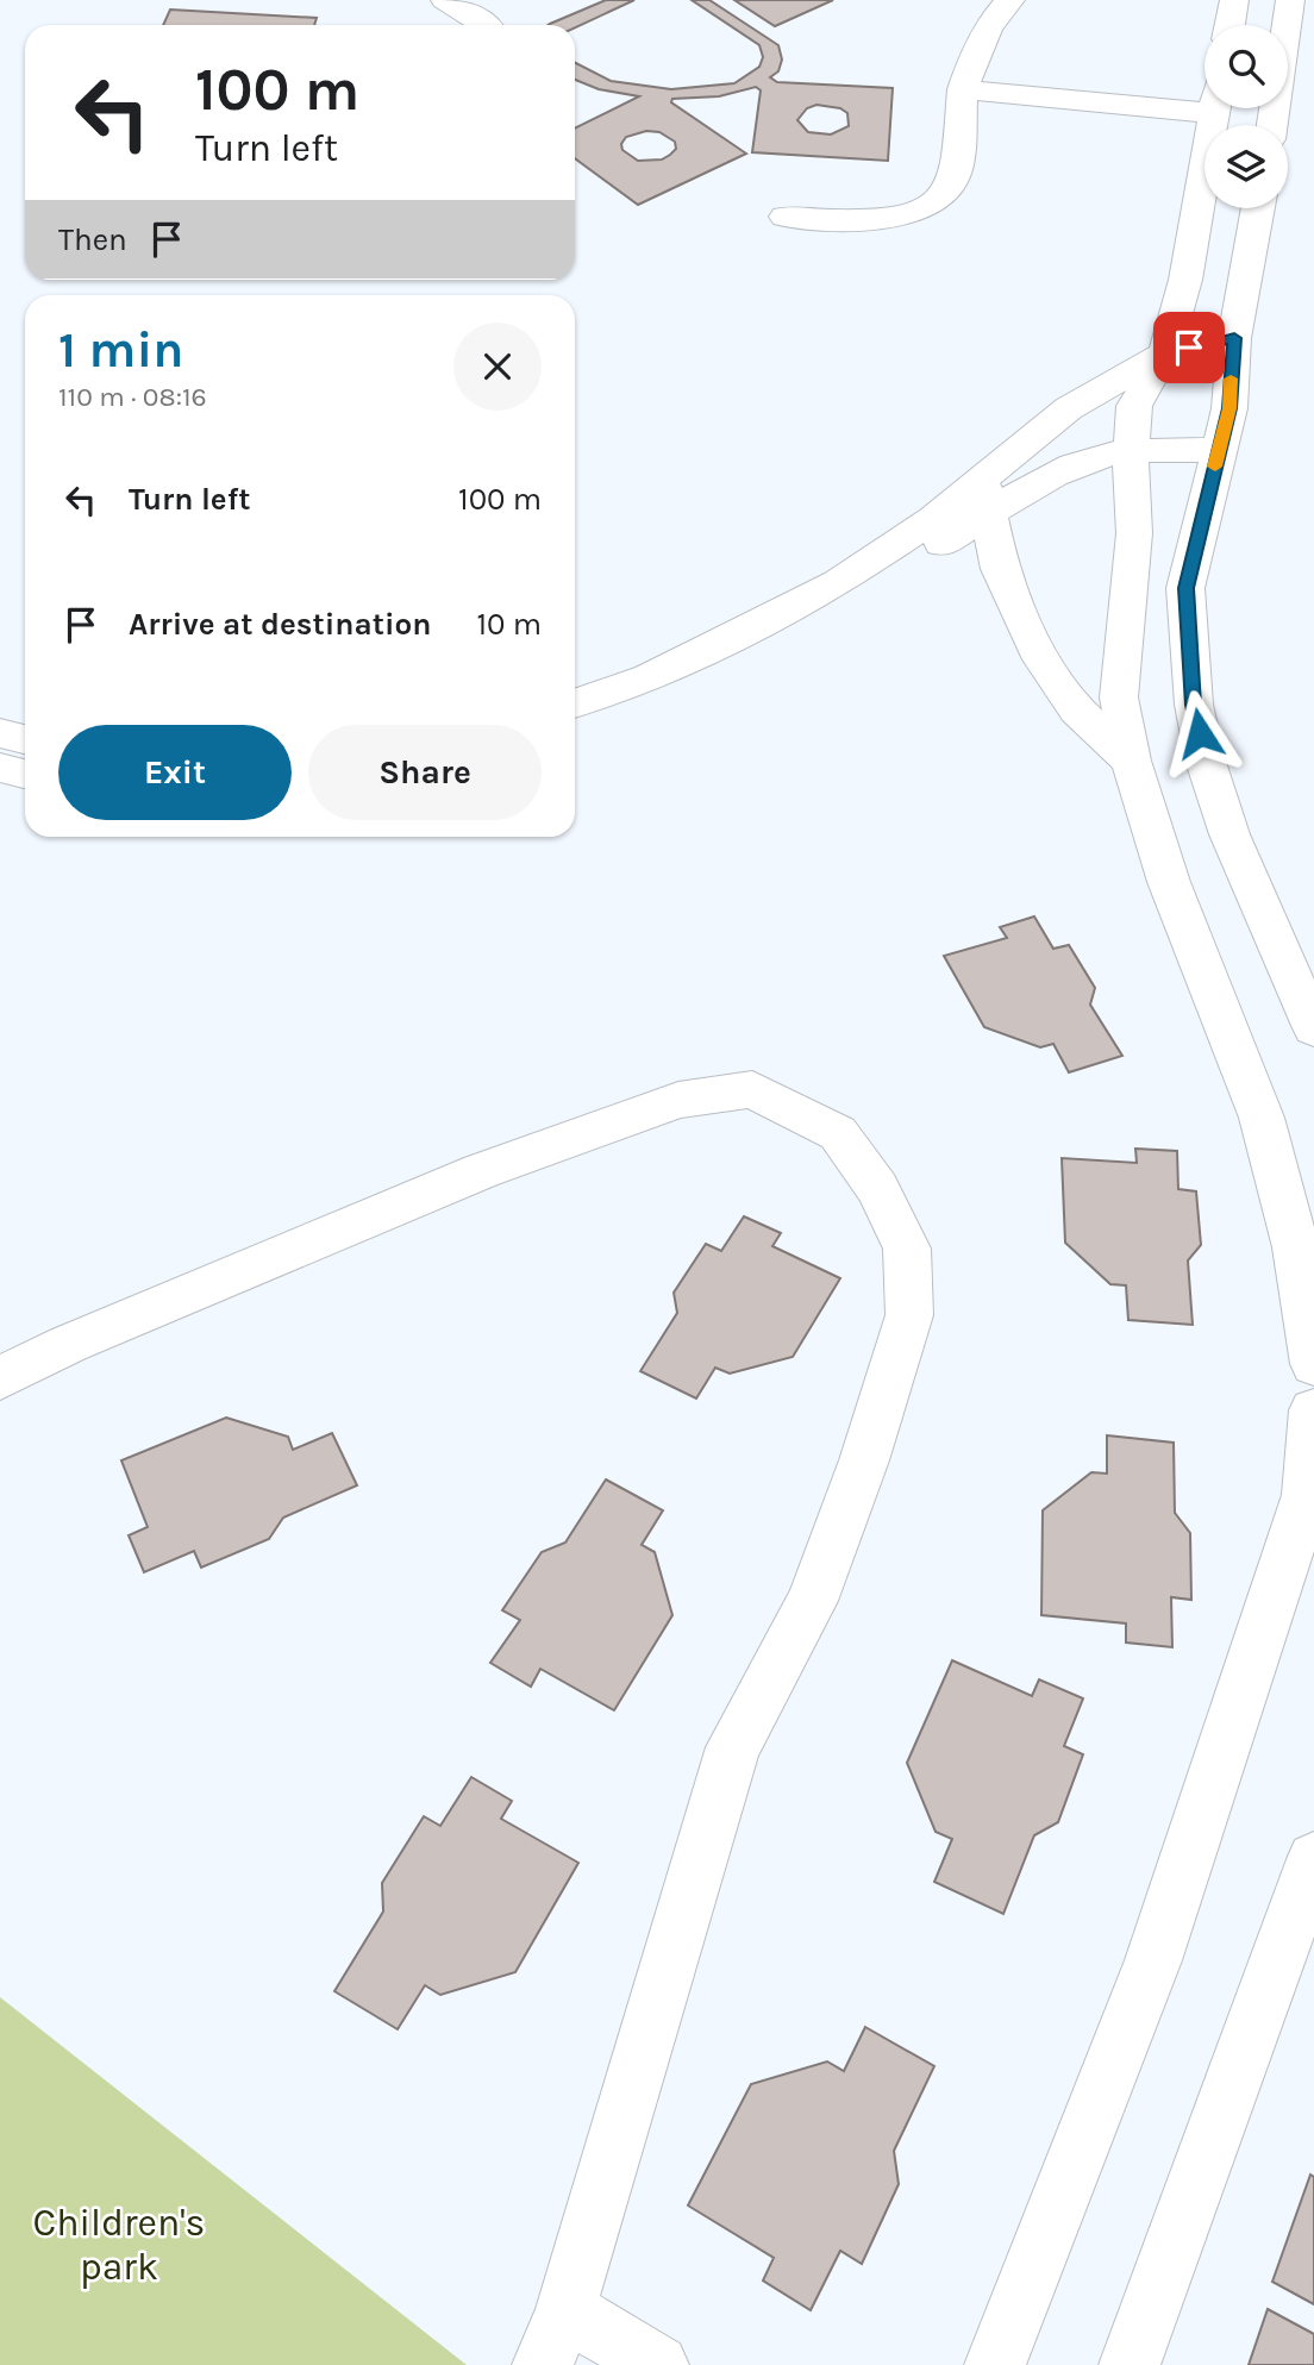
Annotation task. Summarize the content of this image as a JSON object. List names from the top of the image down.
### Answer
{
  "parks": ["Children's park"],
  "page": {
    "turn": ["100 m", "Turn left"],
    "then": "Then",
    "heading": ["1 min", "110 m · 08:16"],
    "list": [
      {
        "name": "Turn left",
        "value": "100 m"
      },
      {
        "name": "Arrive at destination",
        "value": "10 m"
      }
    ],
    "buttons": ["Exit", "Share"]
  }
}
